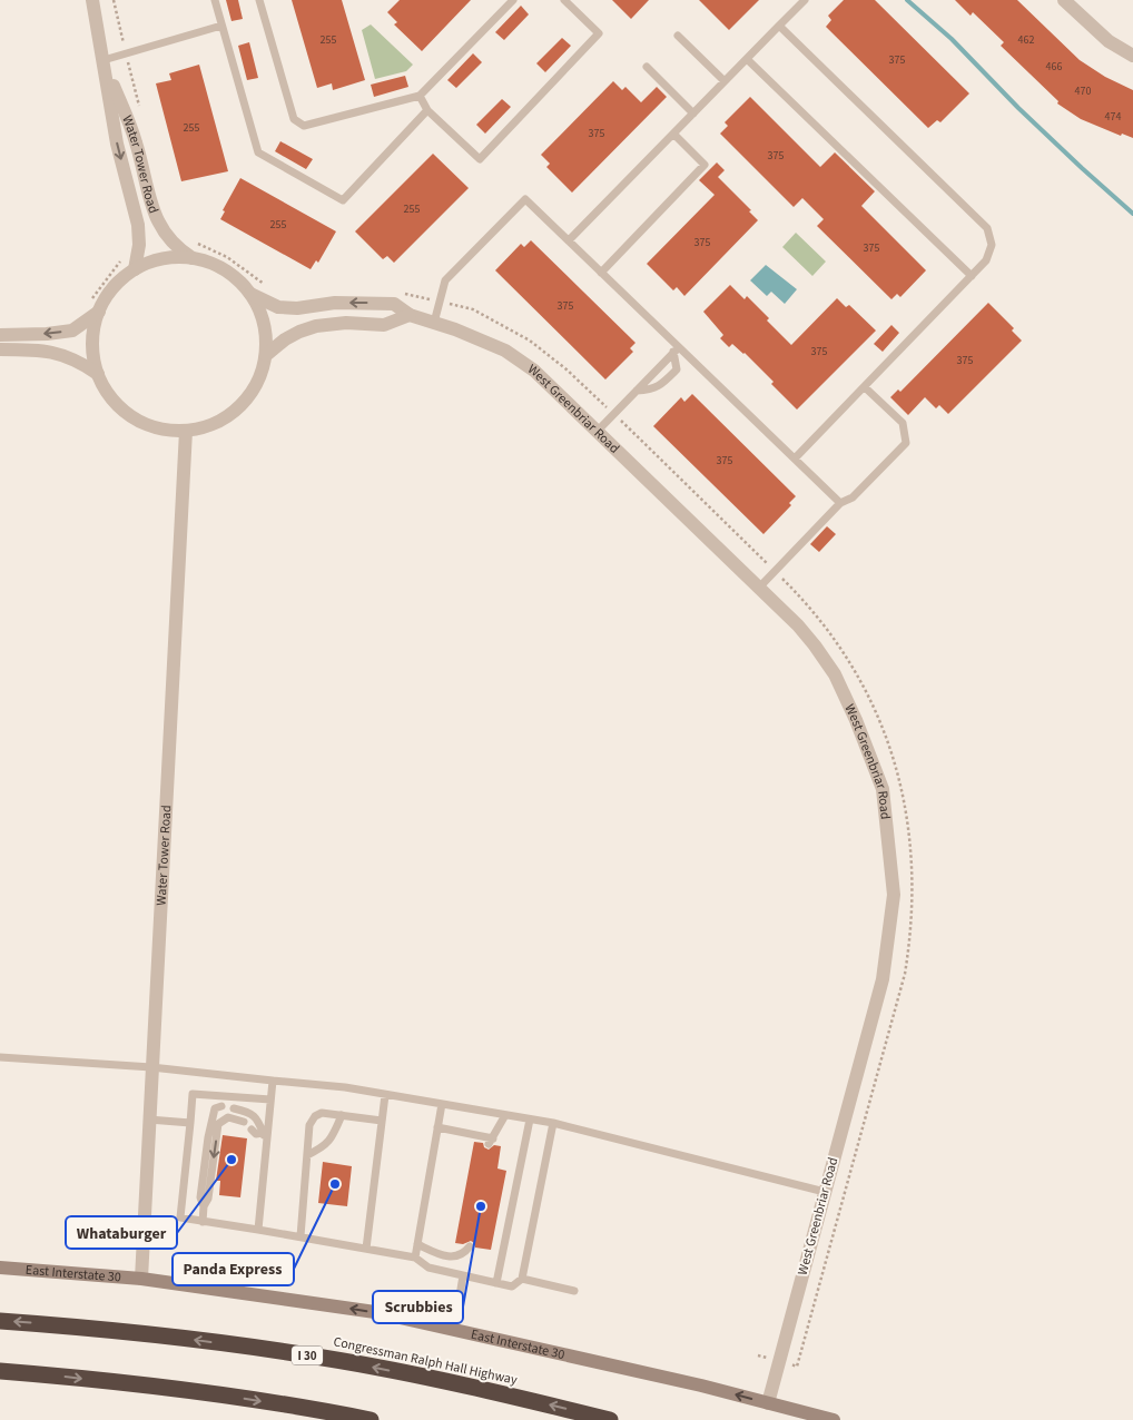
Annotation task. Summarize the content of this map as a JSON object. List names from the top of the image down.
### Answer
{
  "streets": {
    "highway": ["I 30", "Congressman Ralph Hall Highway"],
    "main road": ["East Interstate 30"],
    "street": ["Water Tower Road", "West Greenbriar Road"]
  },
  "crossings": [
    ["Water Tower Road", "West Greenbriar Road"],
    ["Water Tower Road", "East Interstate 30"],
    ["West Greenbriar Road", "East Interstate 30"]
  ],
  "one_way": ["East Interstate 30"],
  "places": ["Whataburger", "Panda Express", "Scrubbies"],
  "house_numbers": [
    "255",
    "462",
    "375",
    "466",
    "470",
    "474",
    "255",
    "375",
    "375",
    "255",
    "255",
    "375",
    "375",
    "375",
    "375",
    "375",
    "375"
  ]
}
